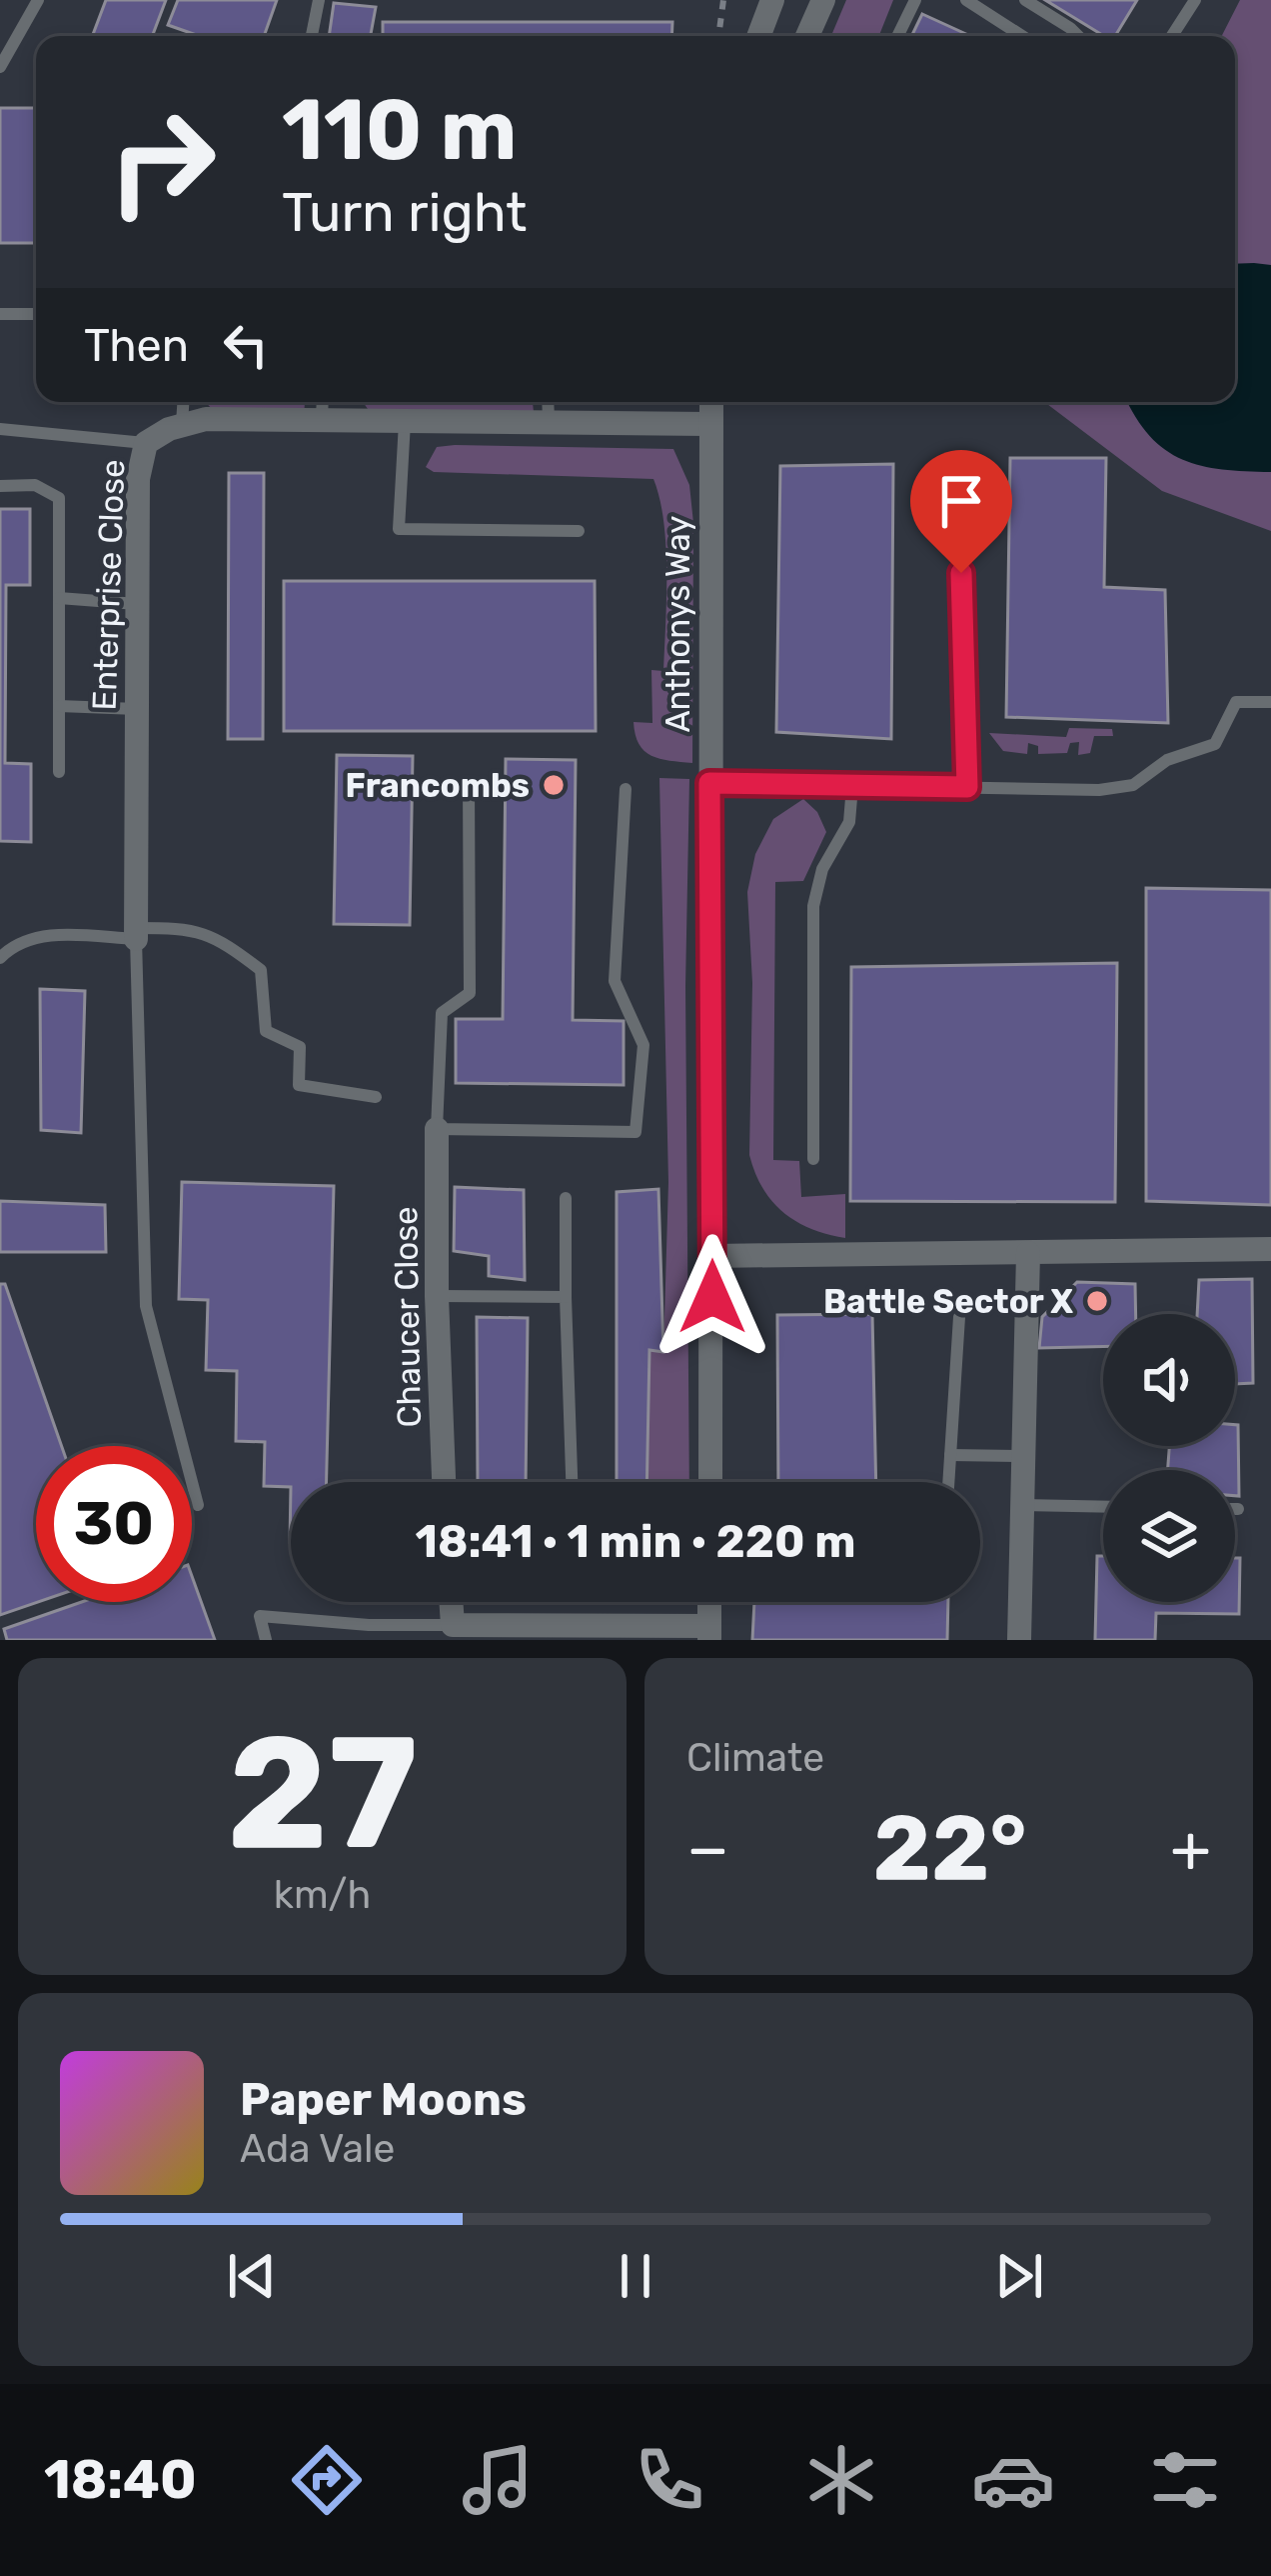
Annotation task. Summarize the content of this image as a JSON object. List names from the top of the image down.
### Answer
{
  "streets": {
    "street": ["Enterprise Close", "Anthonys Way", "Chaucer Close"]
  },
  "crossings": [
    ["Enterprise Close", "Anthonys Way"]
  ],
  "places": ["Francombs", "Battle Sector X"],
  "page": {
    "turn": ["110 m", "Turn right"],
    "then": "Then",
    "limit": "30",
    "trip": "18:41 · 1 min · 220 m",
    "tile": [
      ["27", "km/h"],
      "Climate"
    ],
    "heat": ["−", "22°", "+"],
    "song": ["Paper Moons", "Ada Vale"],
    "tabs": "18:40"
  }
}
